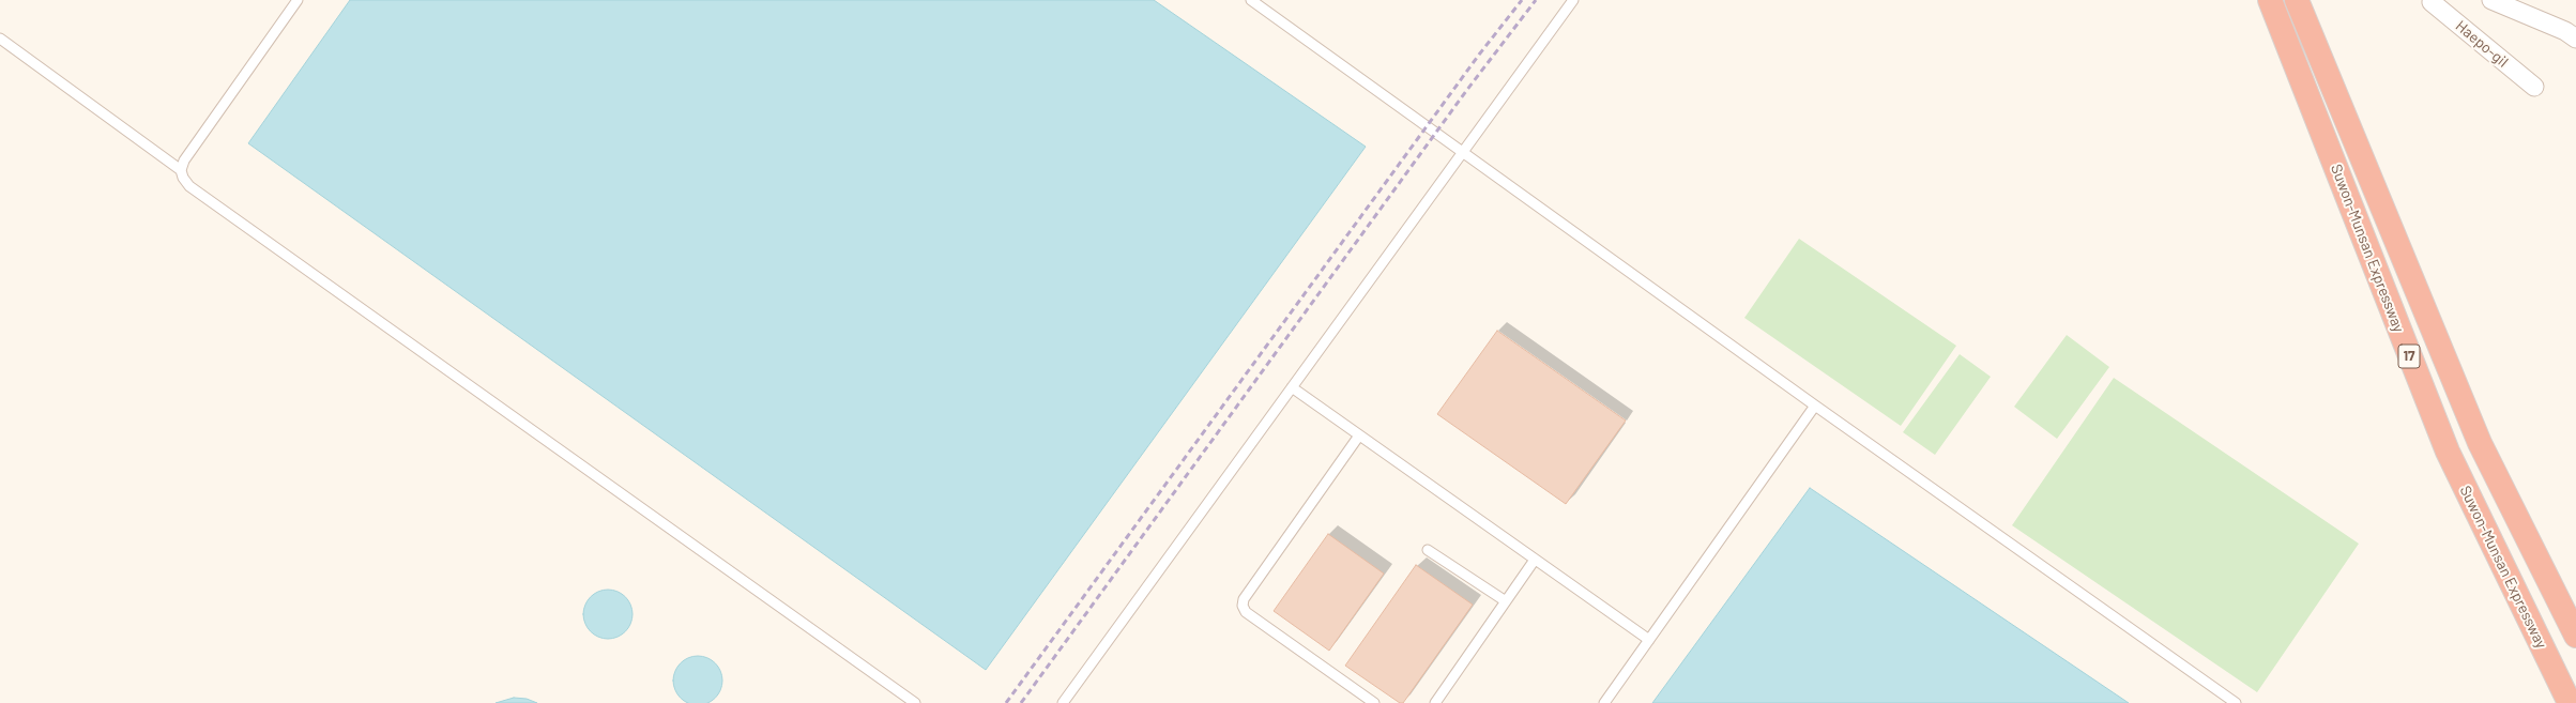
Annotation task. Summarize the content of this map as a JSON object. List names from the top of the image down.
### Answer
{
  "streets": {
    "highway": ["Suwon-Munsan Expressway", "17"],
    "street": ["Haepo-gil"]
  }
}
